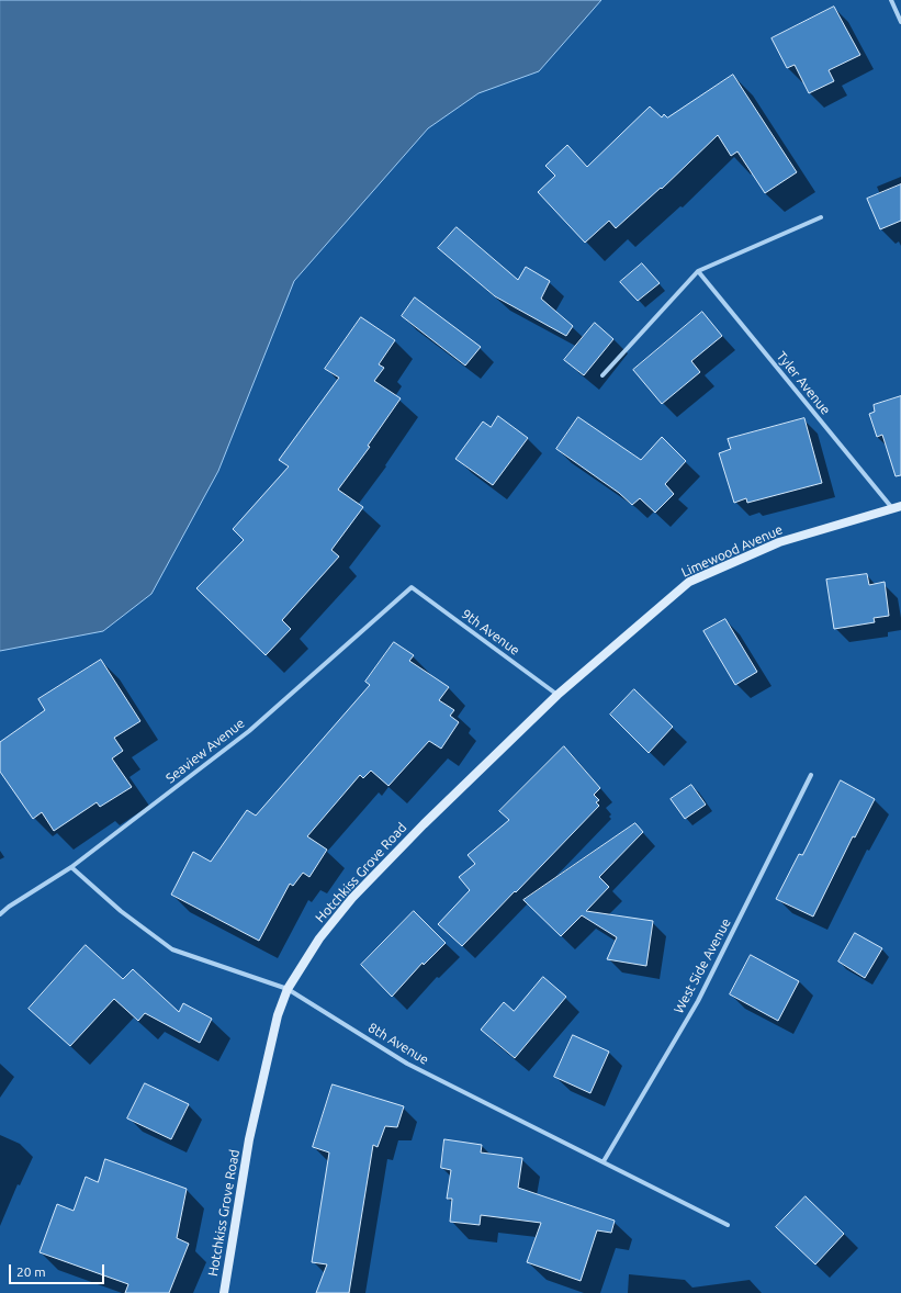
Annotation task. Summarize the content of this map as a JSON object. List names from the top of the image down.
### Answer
{
  "streets": {
    "main road": ["Limewood Avenue", "Hotchkiss Grove Road"],
    "street": [
      "Tyler Avenue",
      "9th Avenue",
      "Seaview Avenue",
      "West Side Avenue",
      "8th Avenue"
    ]
  },
  "crossings": [
    ["Tyler Avenue", "Limewood Avenue"],
    ["Limewood Avenue", "9th Avenue"],
    ["Limewood Avenue", "Hotchkiss Grove Road"],
    ["9th Avenue", "Seaview Avenue"],
    ["9th Avenue", "Hotchkiss Grove Road"],
    ["Seaview Avenue", "8th Avenue"],
    ["Hotchkiss Grove Road", "8th Avenue"],
    ["West Side Avenue", "8th Avenue"]
  ],
  "scale_bar": "20 m"
}
